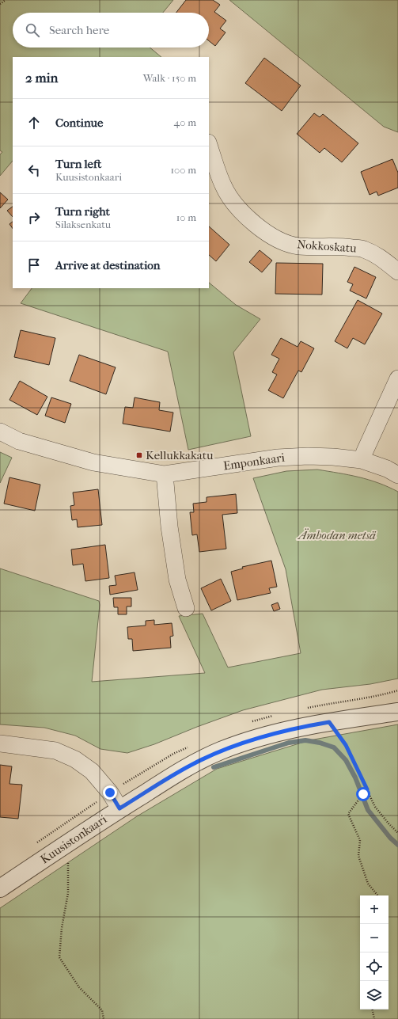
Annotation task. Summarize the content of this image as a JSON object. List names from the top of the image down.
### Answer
{
  "streets": {
    "street": ["Nokkoskatu", "Emponkaari", "Kuusistonkaari"]
  },
  "parks": ["Ämbodan metsä"],
  "places": {
    "transit": ["Kellukkakatu"]
  },
  "page": {
    "search": "Search here",
    "heading": ["2 min", "Walk · 150 m"],
    "list": [
      ["Continue", "40 m"],
      ["Turn left", "Kuusistonkaari", "100 m"],
      ["Turn right", "Silaksenkatu", "10 m"],
      "Arrive at destination"
    ],
    "map_buttons": ["+", "−"]
  }
}
